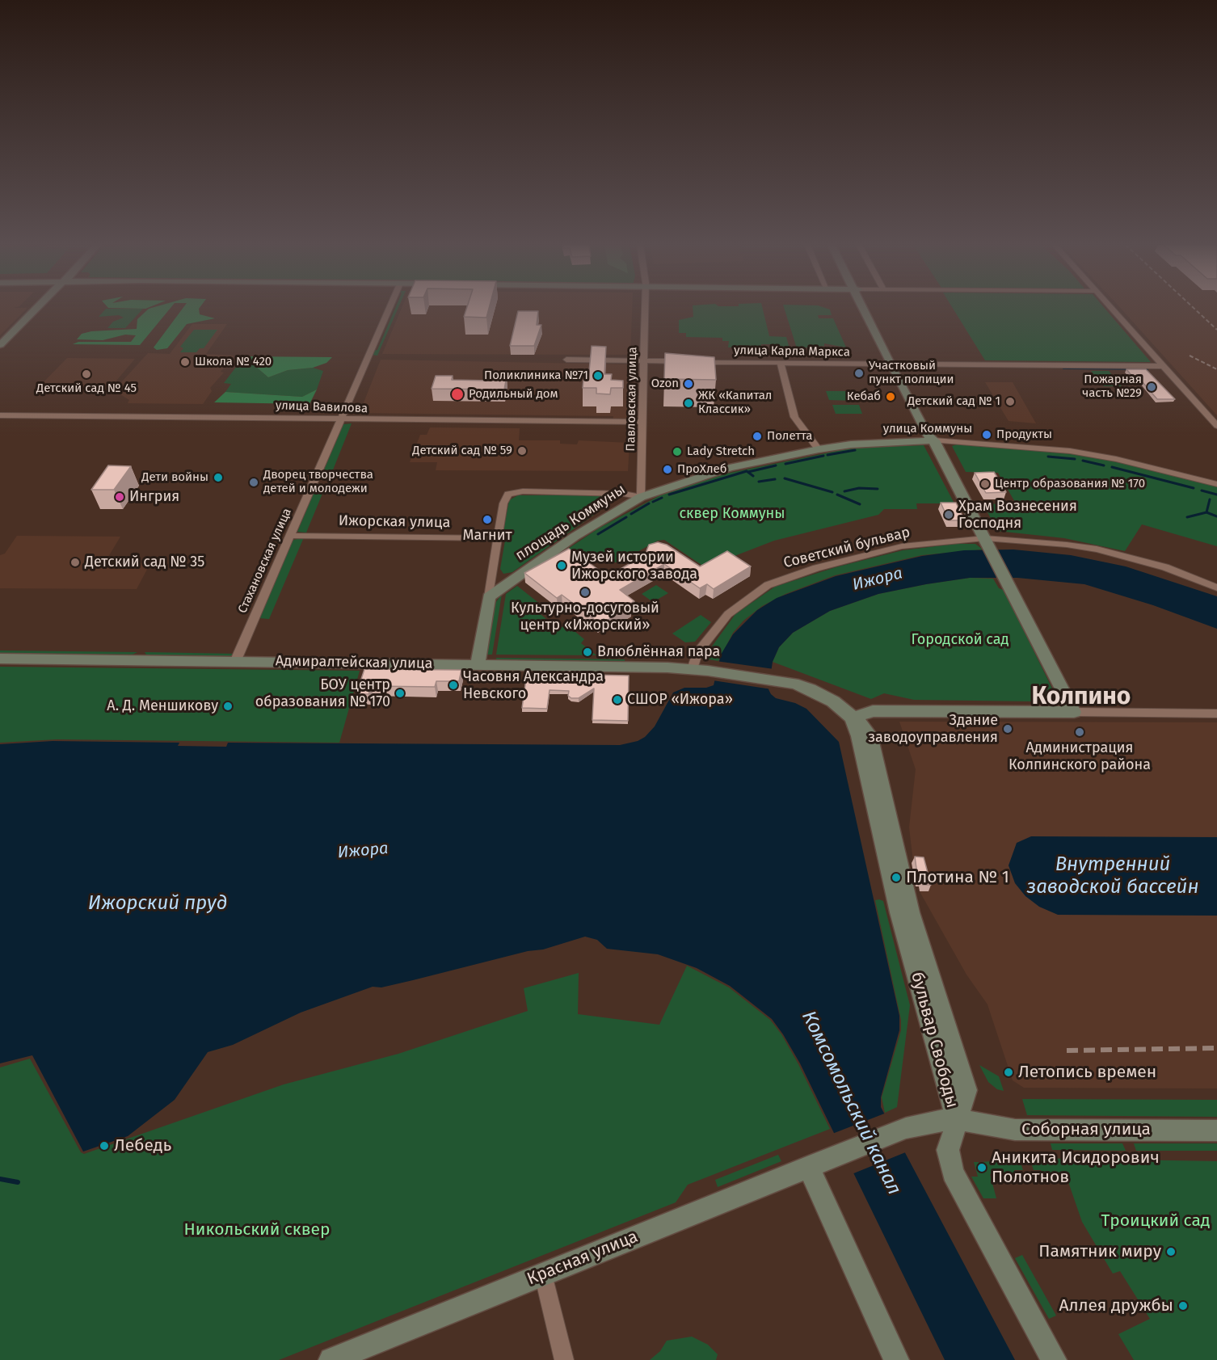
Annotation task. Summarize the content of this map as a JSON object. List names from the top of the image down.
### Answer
{
  "streets": {
    "street": [
      "улица Карла Маркса",
      "Павловская улица",
      "улица Вавилова",
      "улица Коммуны",
      "Ижорская улица",
      "площадь Коммуны",
      "Советский бульвар",
      "Стахановская улица",
      "Адмиралтейская улица",
      "бульвар Свободы",
      "Соборная улица",
      "Красная улица"
    ]
  },
  "crossings": [
    ["улица Карла Маркса", "Павловская улица"],
    ["Павловская улица", "улица Вавилова"],
    ["Павловская улица", "улица Коммуны"],
    ["Павловская улица", "площадь Коммуны"],
    ["улица Вавилова", "Стахановская улица"],
    ["улица Коммуны", "площадь Коммуны"],
    ["Ижорская улица", "площадь Коммуны"],
    ["Ижорская улица", "Стахановская улица"],
    ["площадь Коммуны", "Адмиралтейская улица"],
    ["Советский бульвар", "Адмиралтейская улица"],
    ["Стахановская улица", "Адмиралтейская улица"],
    ["Адмиралтейская улица", "бульвар Свободы"],
    ["бульвар Свободы", "Соборная улица"],
    ["бульвар Свободы", "Красная улица"],
    ["Соборная улица", "Красная улица"]
  ],
  "districts": ["Колпино"],
  "water": [
    "Ижора",
    "Внутренний заводской бассейн",
    "Ижорский пруд",
    "Комсомольский канал"
  ],
  "parks": [
    "сквер Коммуны",
    "Городской сад",
    "Троицкий сад",
    "Никольский сквер"
  ],
  "places": [
    "Школа № 420",
    "Участковый пункт полиции",
    "Детский сад № 45",
    "Поликлиника №71",
    "Ozon",
    "Пожарная часть №29",
    "Родильный дом",
    "Кебаб",
    "Детский сад № 1",
    "ЖК «Капитал Классик»",
    "Продукты",
    "Полетта",
    "Детский сад № 59",
    "Lady Stretch",
    "ПроХлеб",
    "Дети войны",
    "Дворец творчества детей и молодежи",
    "Центр образования № 170",
    "Ингрия",
    "Храм Вознесения Господня",
    "Магнит",
    "Детский сад № 35",
    "Музей истории Ижорского завода",
    "Культурно-досуговый центр «Ижорский»",
    "Влюблённая пара",
    "Часовня Александра Невского",
    "БОУ центр образования № 170",
    "СШОР «Ижора»",
    "А. Д. Меншикову",
    "Здание заводоуправления",
    "Администрация Колпинского района",
    "Плотина № 1",
    "Летопись времен",
    "Лебедь",
    "Аникита Исидорович Полотнов",
    "Памятник миру",
    "Аллея дружбы"
  ]
}
